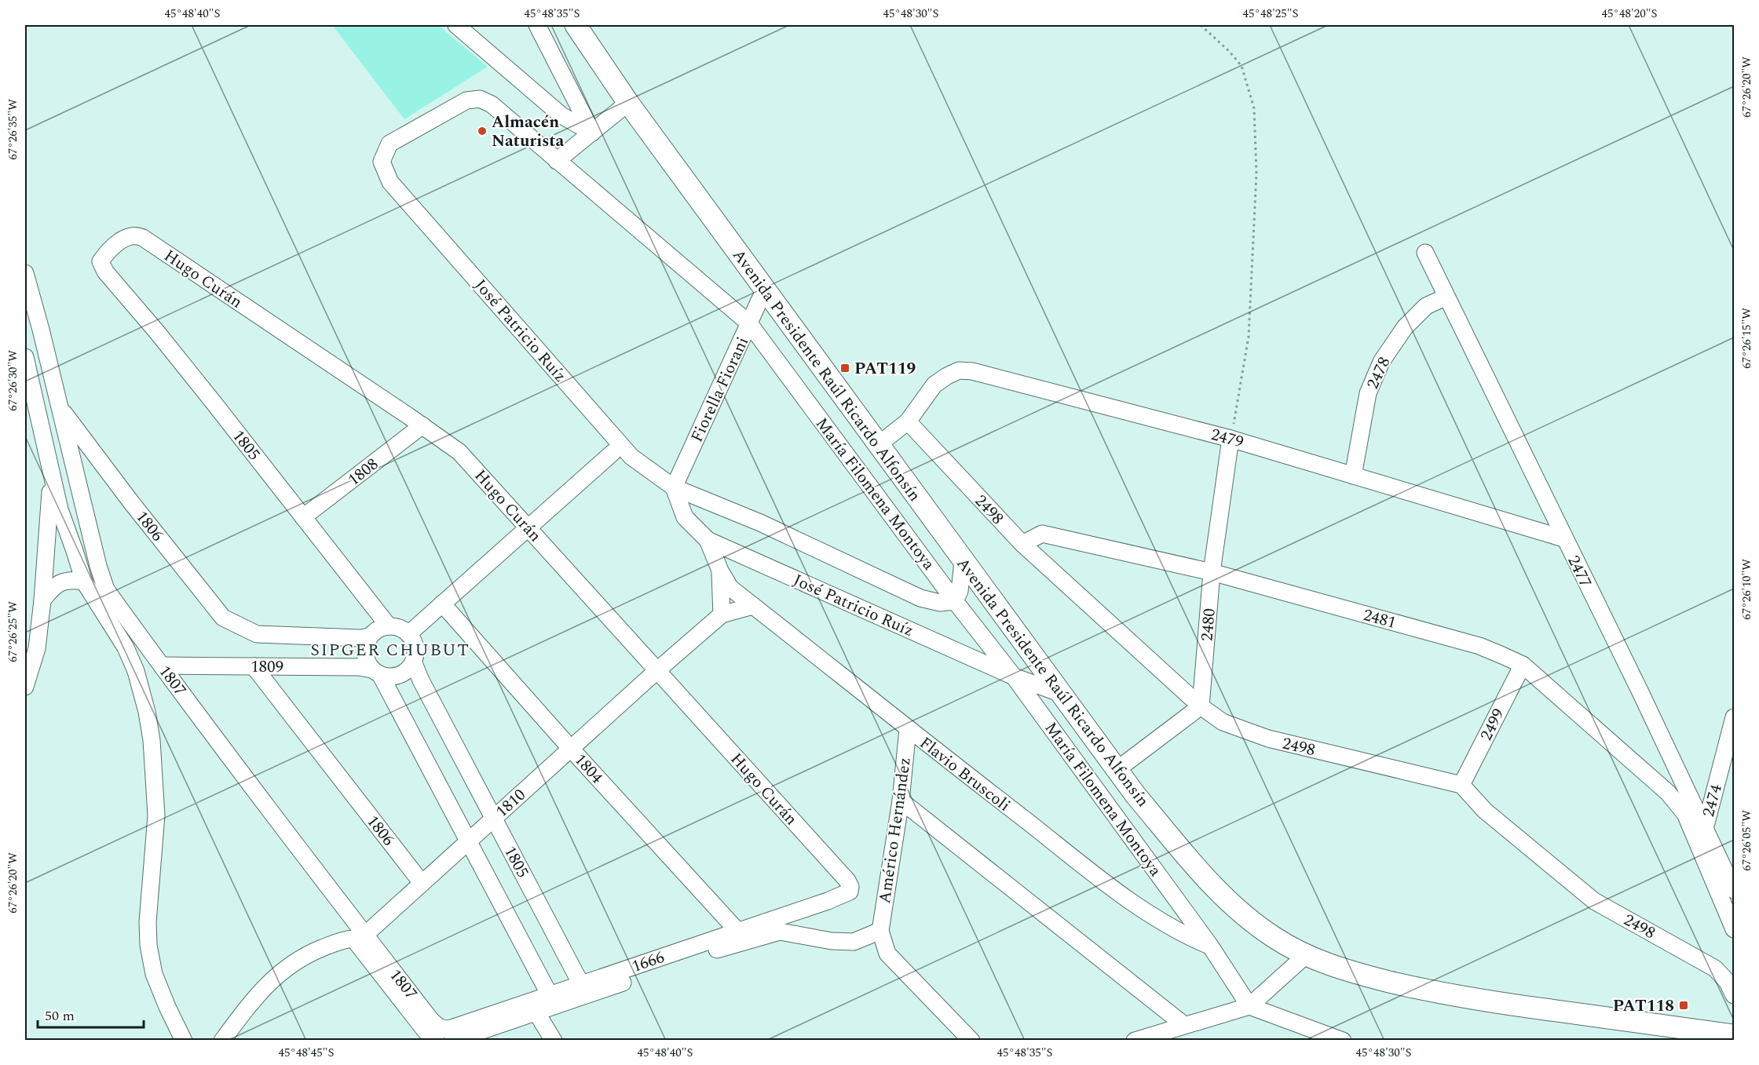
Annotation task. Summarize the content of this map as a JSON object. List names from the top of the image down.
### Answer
{
  "streets": {
    "main road": ["Avenida Presidente Raúl Ricardo Alfonsín"],
    "street": [
      "Hugo Curán",
      "José Patricio Ruíz",
      "2478",
      "Fiorella Fiorani",
      "2479",
      "1805",
      "1808",
      "María Filomena Montoya",
      "2498",
      "1806",
      "2477",
      "2481",
      "2480",
      "1809",
      "1807",
      "2499",
      "1804",
      "Flavio Bruscoli",
      "2474",
      "1810",
      "Américo Hernández",
      "1666"
    ]
  },
  "crossings": [
    ["Hugo Curán", "1805"],
    ["Hugo Curán", "1808"],
    ["Hugo Curán", "1810"],
    ["Hugo Curán", "1666"],
    ["José Patricio Ruíz", "Avenida Presidente Raúl Ricardo Alfonsín"],
    ["José Patricio Ruíz", "Fiorella Fiorani"],
    ["José Patricio Ruíz", "María Filomena Montoya"],
    ["2478", "2479"],
    ["2478", "2477"],
    ["Avenida Presidente Raúl Ricardo Alfonsín", "Fiorella Fiorani"],
    ["Avenida Presidente Raúl Ricardo Alfonsín", "2479"],
    ["Fiorella Fiorani", "María Filomena Montoya"],
    ["2479", "2498"],
    ["2479", "2477"],
    ["2479", "2480"],
    ["1805", "1808"],
    ["1805", "1809"],
    ["1805", "1810"],
    ["1805", "1666"],
    ["María Filomena Montoya", "Flavio Bruscoli"],
    ["2498", "2481"],
    ["2498", "2480"],
    ["2498", "2499"],
    ["1806", "1809"],
    ["1806", "1807"],
    ["1806", "1810"],
    ["2477", "2474"],
    ["2481", "2480"],
    ["2481", "2499"],
    ["1809", "1807"],
    ["1807", "1810"],
    ["1807", "1666"],
    ["1804", "1810"],
    ["1804", "1666"],
    ["Flavio Bruscoli", "Américo Hernández"]
  ],
  "districts": ["SIPGER CHUBUT"],
  "places": {
    "other": ["Almacén Naturista"],
    "transit": ["PAT119", "PAT118"]
  },
  "scale_bar": "50 m",
  "coordinates": [
    "45°48'40\"S",
    "45°48'35\"S",
    "45°48'30\"S",
    "45°48'25\"S",
    "45°48'20\"S",
    "67°26'20\"W",
    "67°26'35\"W",
    "67°26'15\"W",
    "67°26'30\"W",
    "67°26'10\"W",
    "67°26'25\"W",
    "67°26'05\"W",
    "45°48'45\"S"
  ]
}
